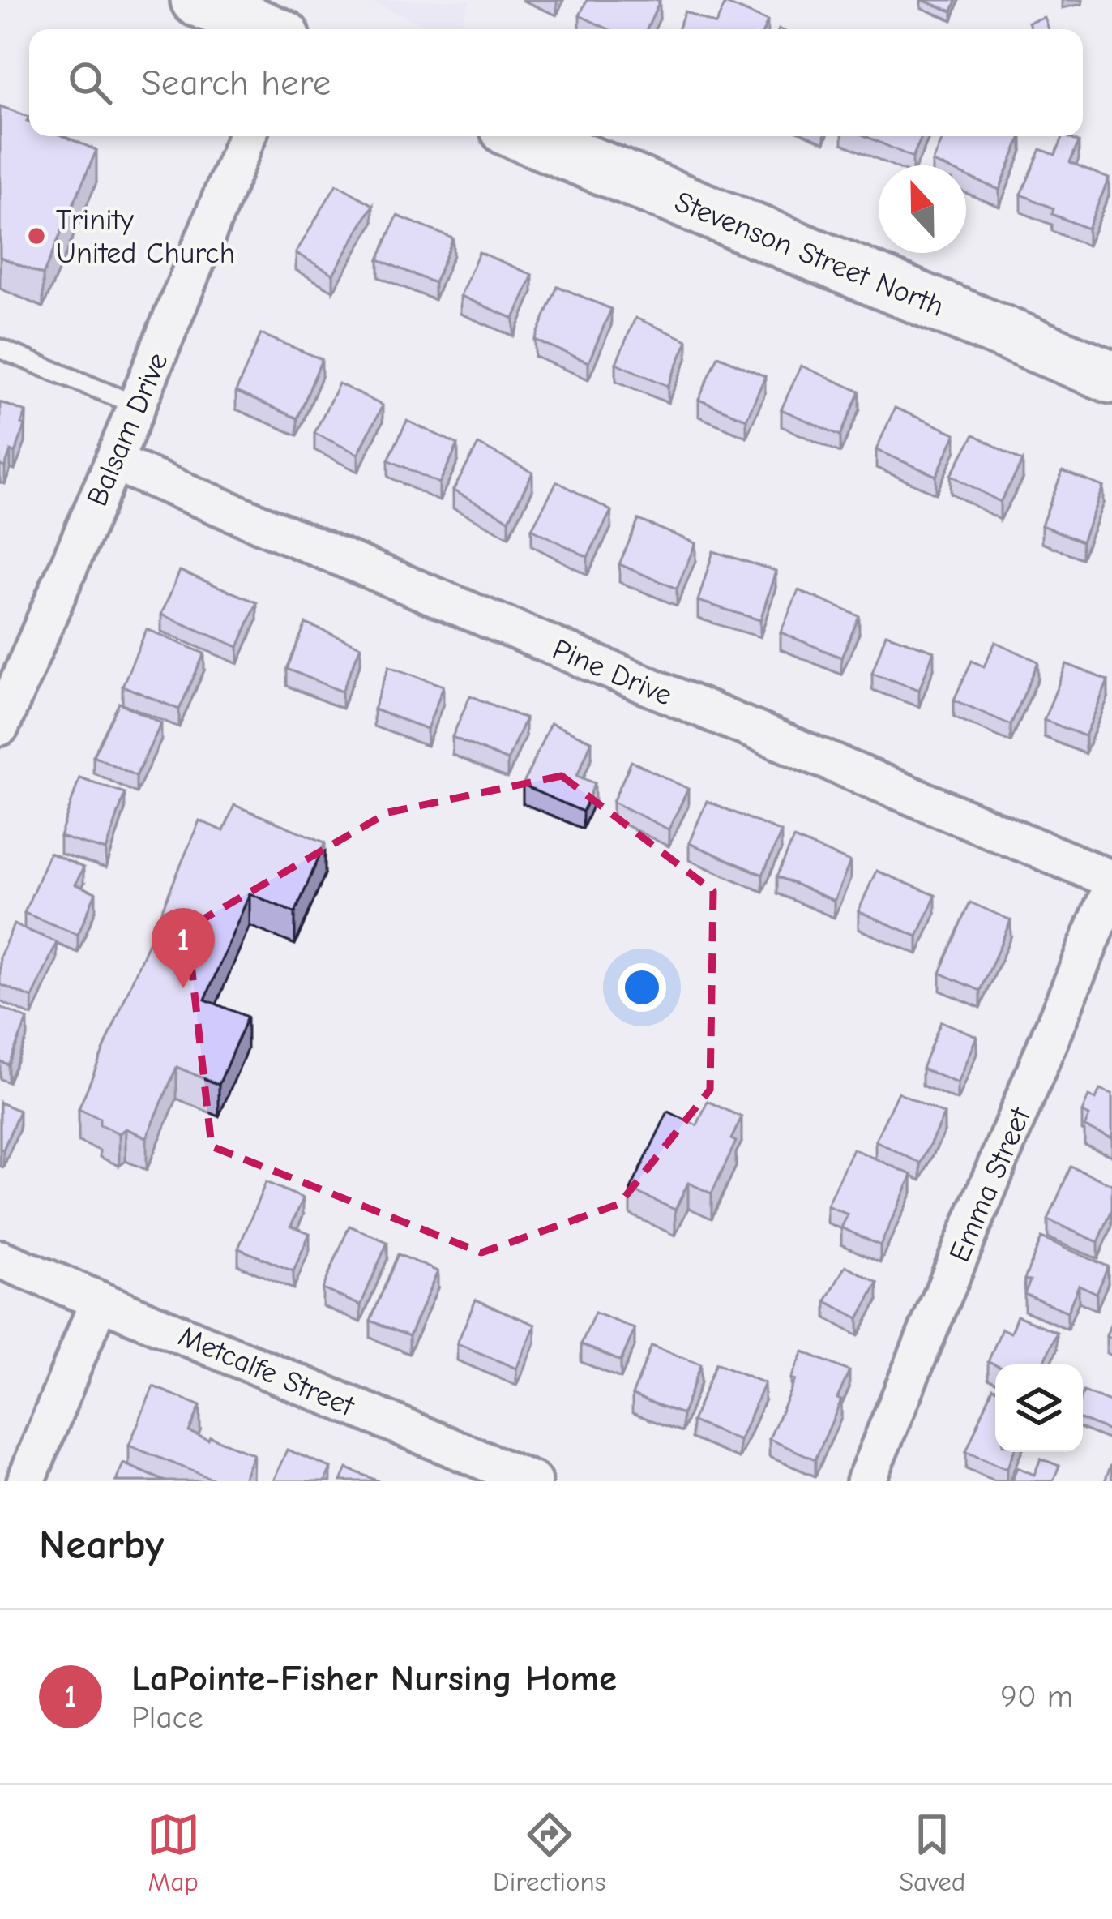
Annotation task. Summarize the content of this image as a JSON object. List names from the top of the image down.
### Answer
{
  "streets": {
    "main road": ["Stevenson Street North"],
    "street": [
      "Balsam Drive",
      "Pine Drive",
      "Emma Street",
      "Metcalfe Street"
    ]
  },
  "crossings": [
    ["Balsam Drive", "Pine Drive"]
  ],
  "places": ["Trinity United Church"],
  "north": "top",
  "page": {
    "search": "Search here",
    "pins": "1",
    "heading": "Nearby",
    "list": [
      {
        "mark": "1",
        "name": "LaPointe-Fisher Nursing Home",
        "note": "Place",
        "value": "90 m"
      }
    ],
    "nav": ["Map", "Directions", "Saved"]
  }
}
